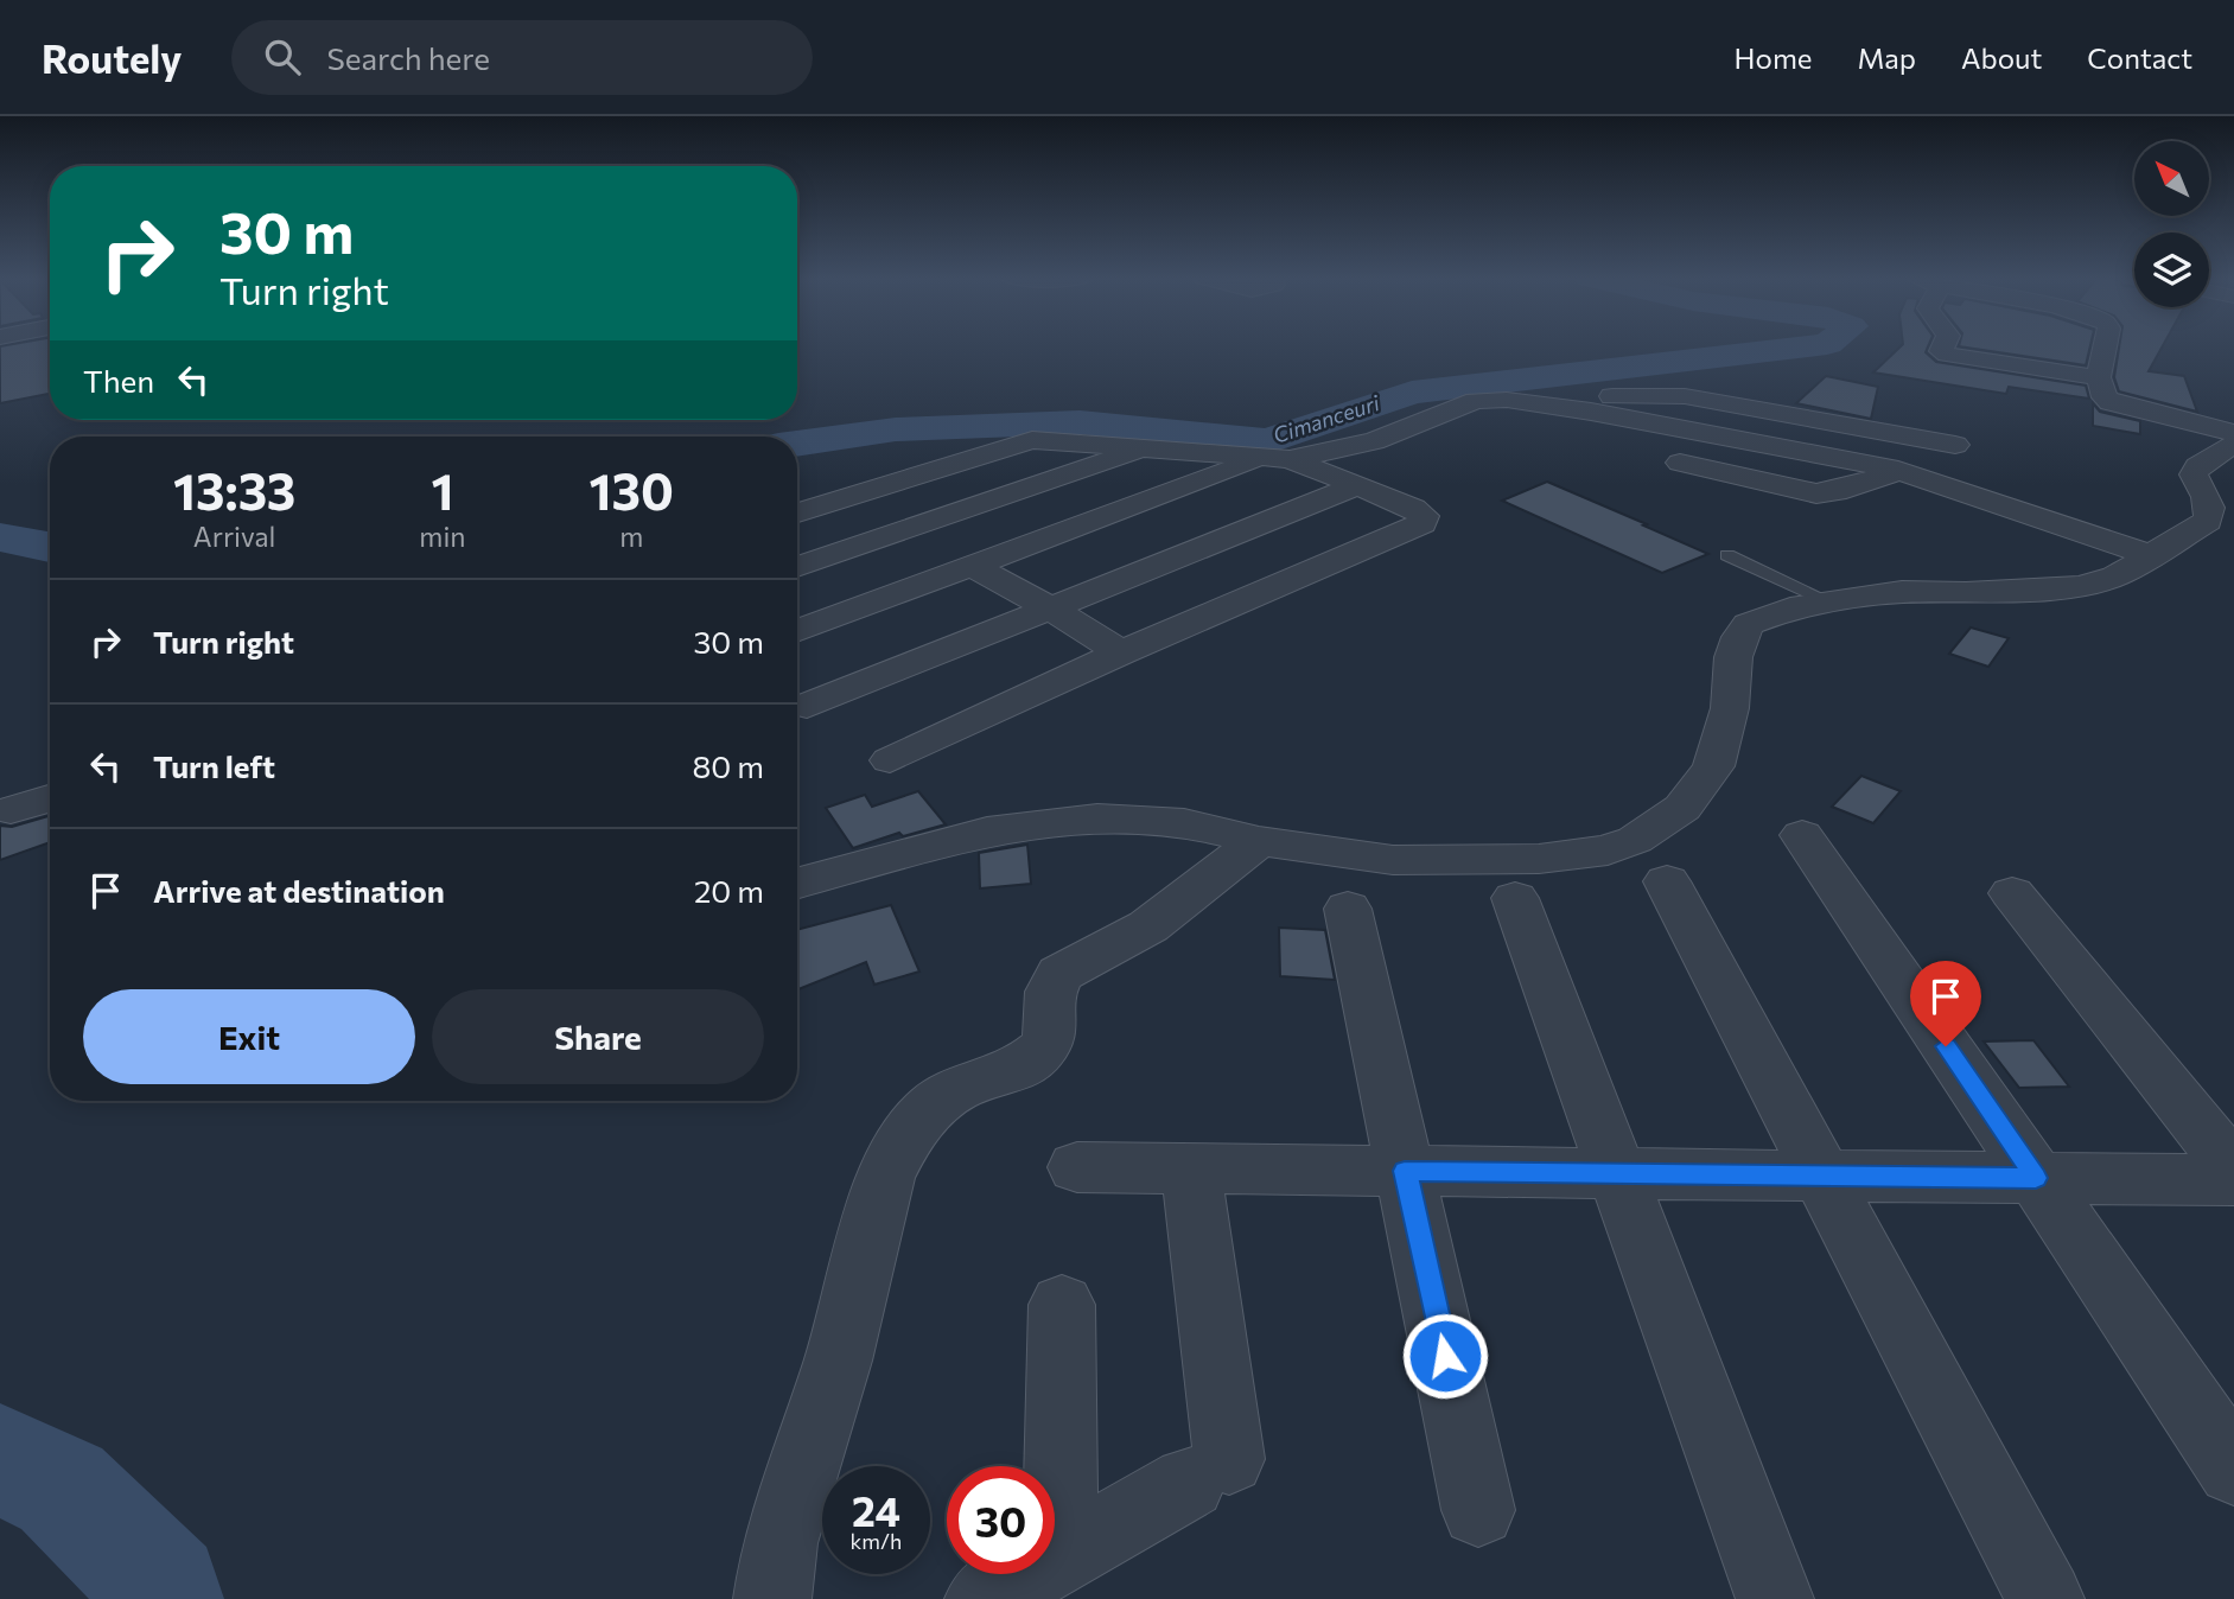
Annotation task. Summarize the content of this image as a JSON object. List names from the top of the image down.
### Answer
{
  "water": ["Cimanceuri"],
  "north": "top left",
  "page": {
    "header": "Routely",
    "search": "Search here",
    "nav": [
      "Home",
      "Map",
      "About",
      "Contact"
    ],
    "turn": ["30 m", "Turn right"],
    "then": "Then",
    "eta": [
      "13:33",
      "Arrival",
      "1",
      "min",
      "130",
      "m"
    ],
    "list": [
      {
        "name": "Turn right",
        "value": "30 m"
      },
      {
        "name": "Turn left",
        "value": "80 m"
      },
      {
        "name": "Arrive at destination",
        "value": "20 m"
      }
    ],
    "buttons": ["Exit", "Share"],
    "speed": "24 km/h",
    "limit": "30"
  }
}
